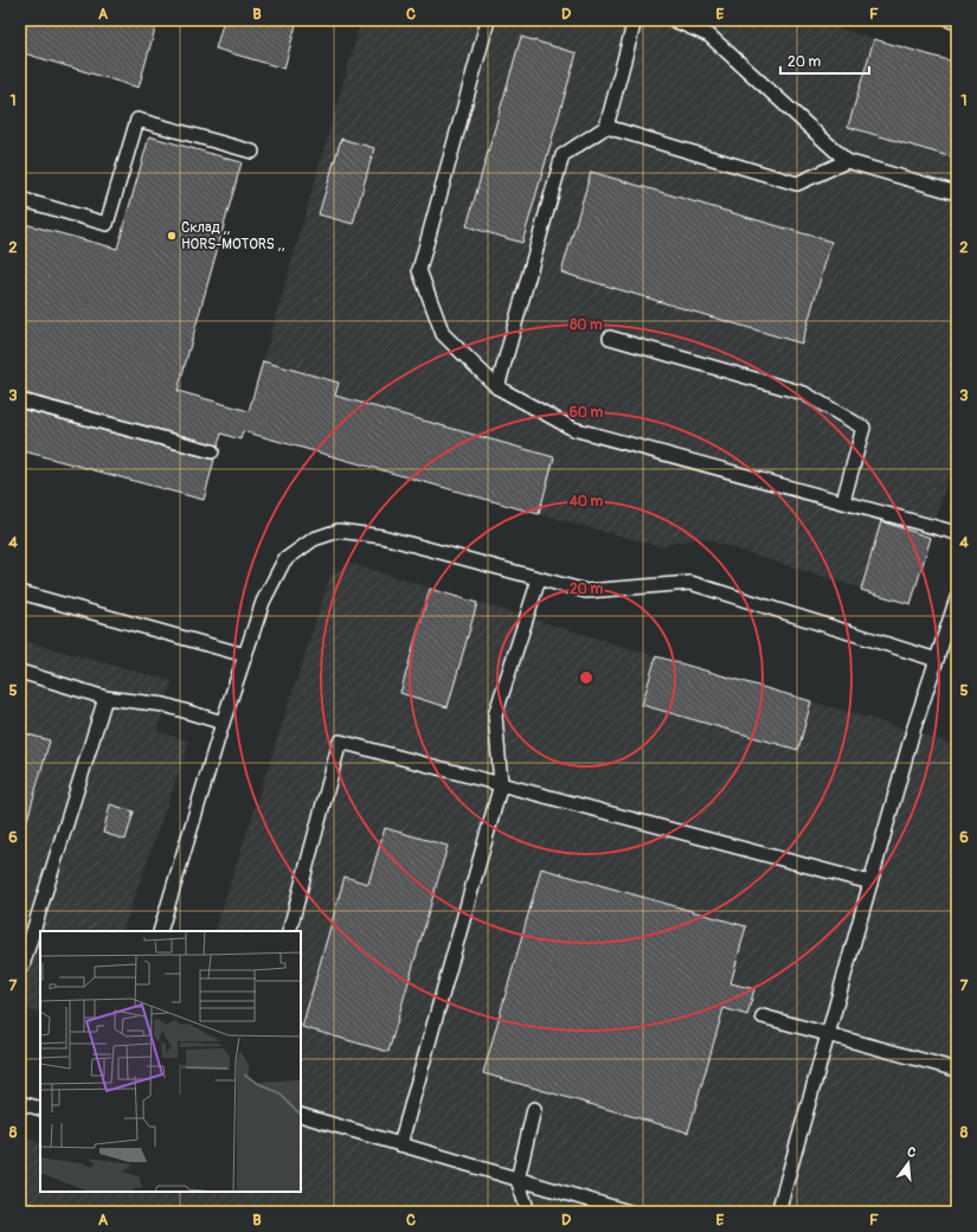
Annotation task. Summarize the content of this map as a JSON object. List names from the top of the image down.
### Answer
{
  "places": ["Склад ,, HORS-MOTORS ,,"],
  "scale_bar": "20 m",
  "north": "top",
  "grid": {
    "columns": [
      "A",
      "B",
      "C",
      "D",
      "E",
      "F"
    ],
    "rows": [
      "1",
      "2",
      "3",
      "4",
      "5",
      "6",
      "7",
      "8"
    ]
  },
  "rings": [
    "80 m",
    "60 m",
    "40 m",
    "20 m"
  ]
}
